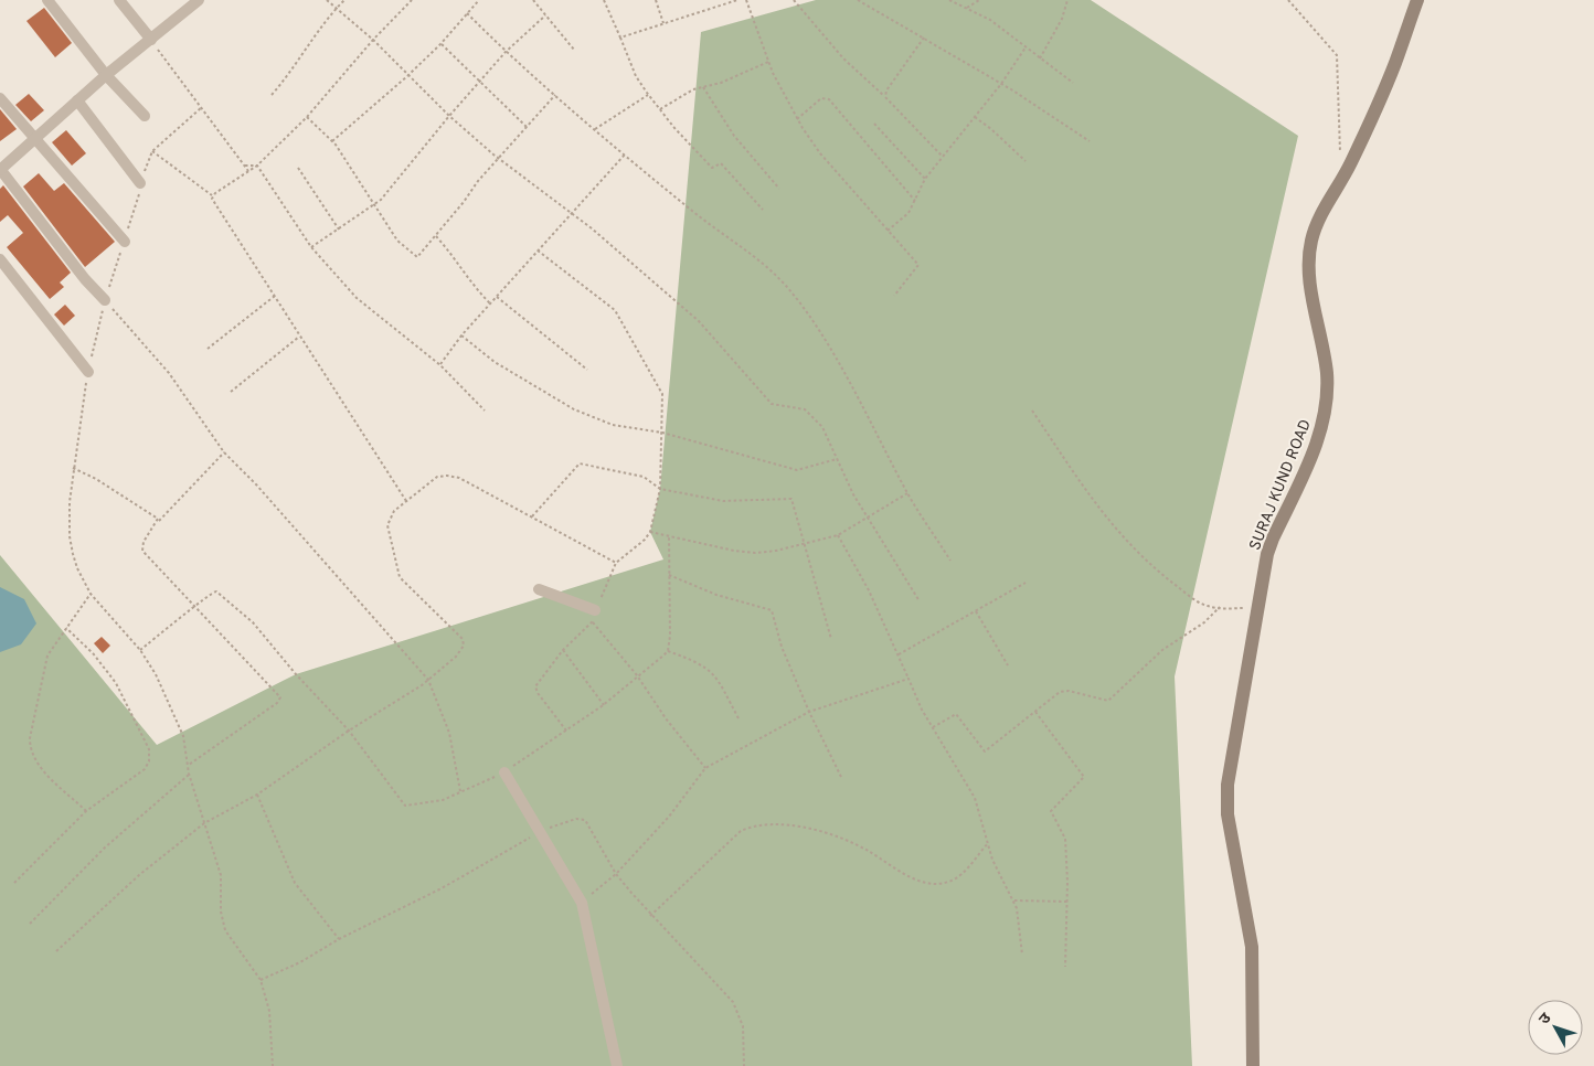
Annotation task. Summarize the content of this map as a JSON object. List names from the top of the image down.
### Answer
{
  "streets": {
    "street": ["SURAJ KUND ROAD"]
  },
  "north": "top left"
}
